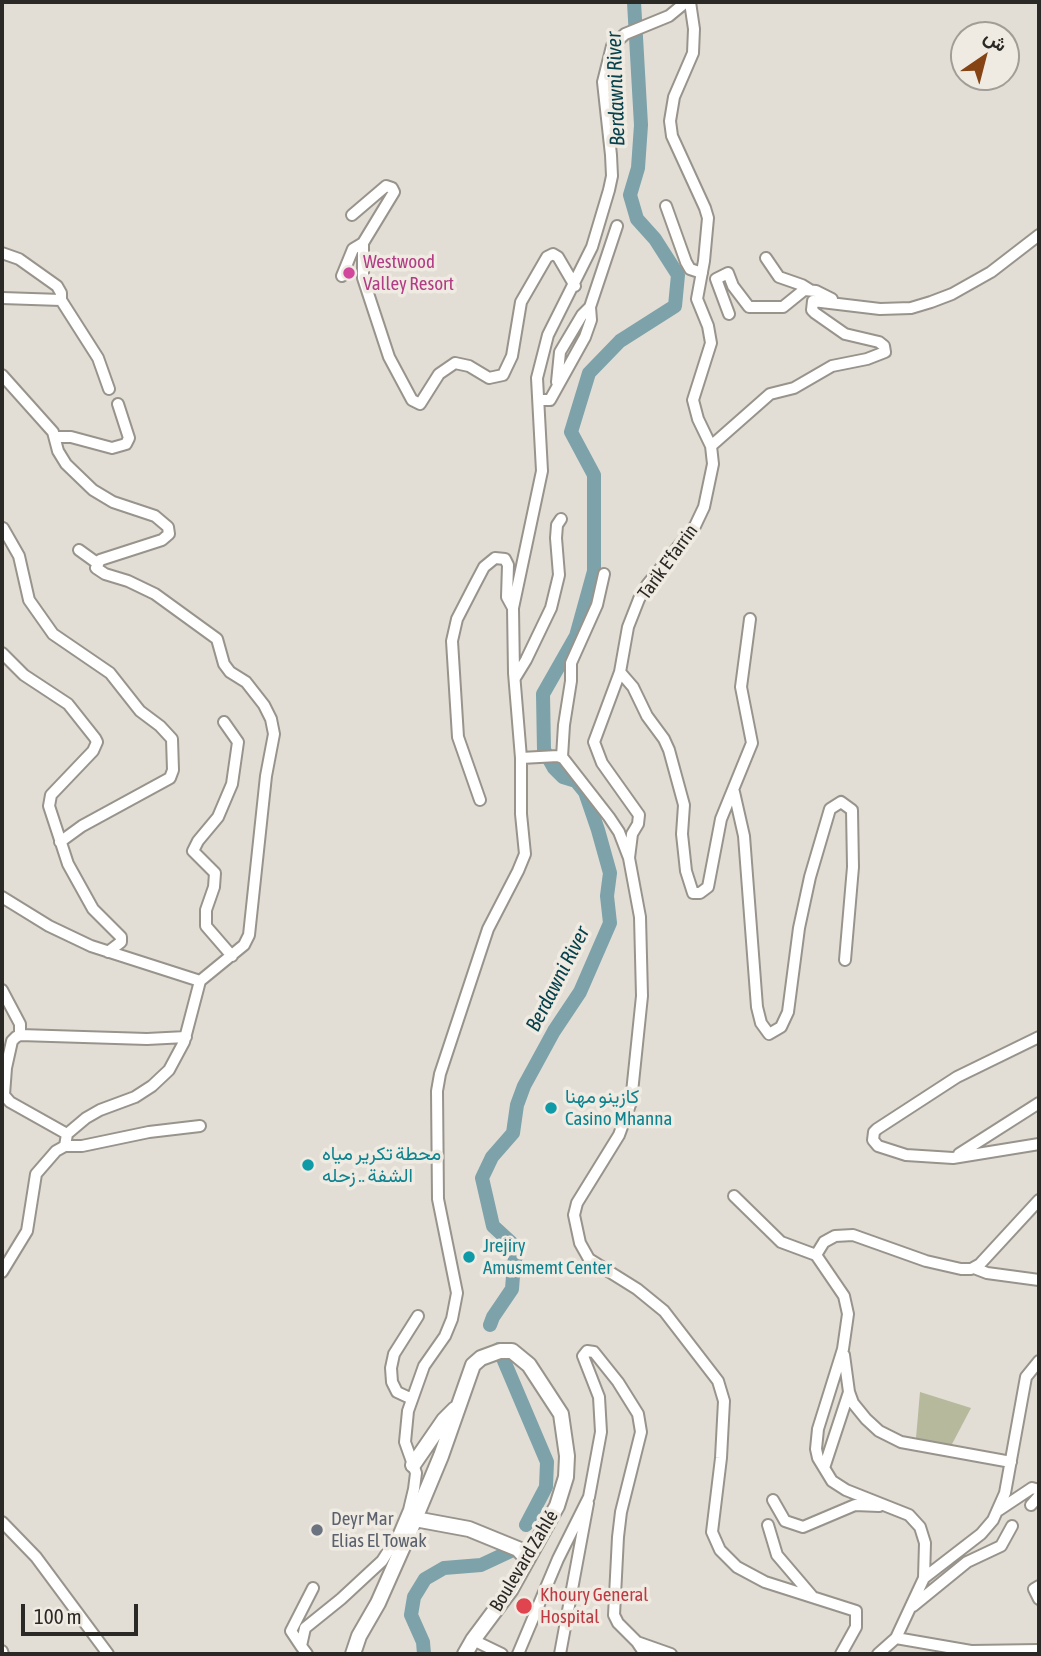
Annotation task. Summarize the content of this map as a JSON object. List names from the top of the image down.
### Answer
{
  "streets": {
    "main road": ["Boulevard Zahlé"],
    "street": ["Tarik E'farrin"]
  },
  "water": ["Berdawni River"],
  "places": [
    "Westwood Valley Resort",
    "كازينو مهنا Casino Mhanna",
    "محطة تكرير مياه الشفة .. زحله",
    "Jrejiry Amusmemt Center",
    "Deyr Mar Elias El Towak",
    "Khoury General Hospital"
  ],
  "scale_bar": "100 m",
  "north": "top right"
}
